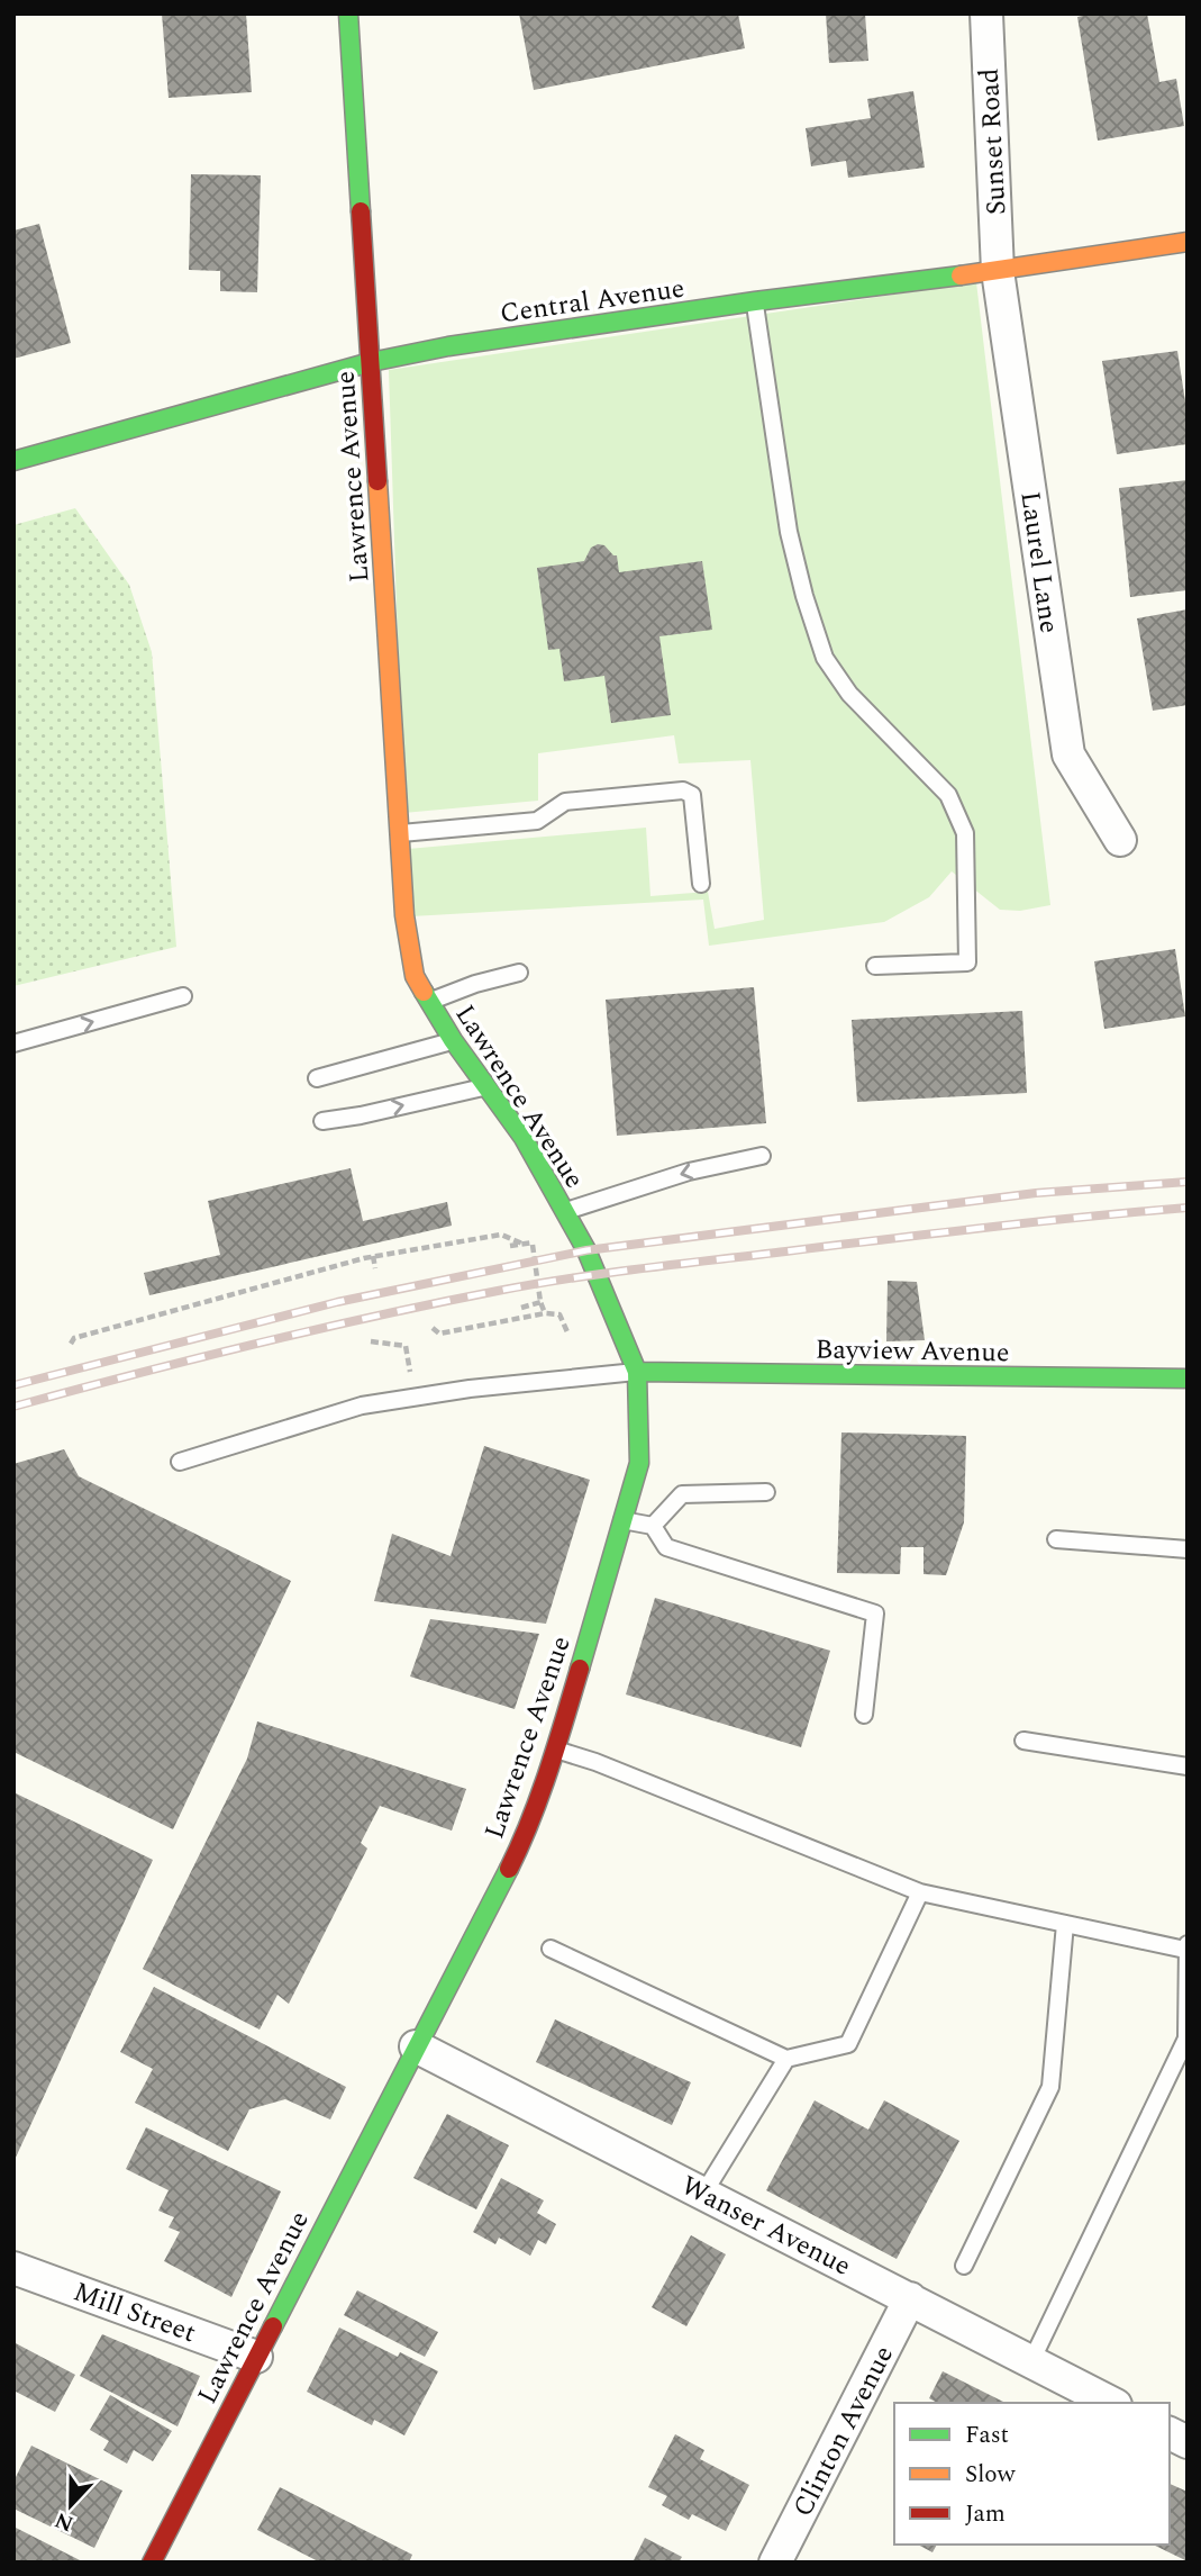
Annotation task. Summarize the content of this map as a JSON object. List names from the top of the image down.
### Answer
{
  "streets": {
    "street": [
      "Sunset Road",
      "Central Avenue",
      "Lawrence Avenue",
      "Laurel Lane",
      "Bayview Avenue",
      "Wanser Avenue",
      "Mill Street",
      "Clinton Avenue"
    ]
  },
  "crossings": [
    ["Sunset Road", "Central Avenue"],
    ["Sunset Road", "Laurel Lane"],
    ["Central Avenue", "Lawrence Avenue"],
    ["Central Avenue", "Laurel Lane"],
    ["Lawrence Avenue", "Bayview Avenue"],
    ["Lawrence Avenue", "Wanser Avenue"],
    ["Lawrence Avenue", "Mill Street"],
    ["Wanser Avenue", "Clinton Avenue"]
  ],
  "legend": ["Fast", "Slow", "Jam"],
  "north": "bottom"
}
